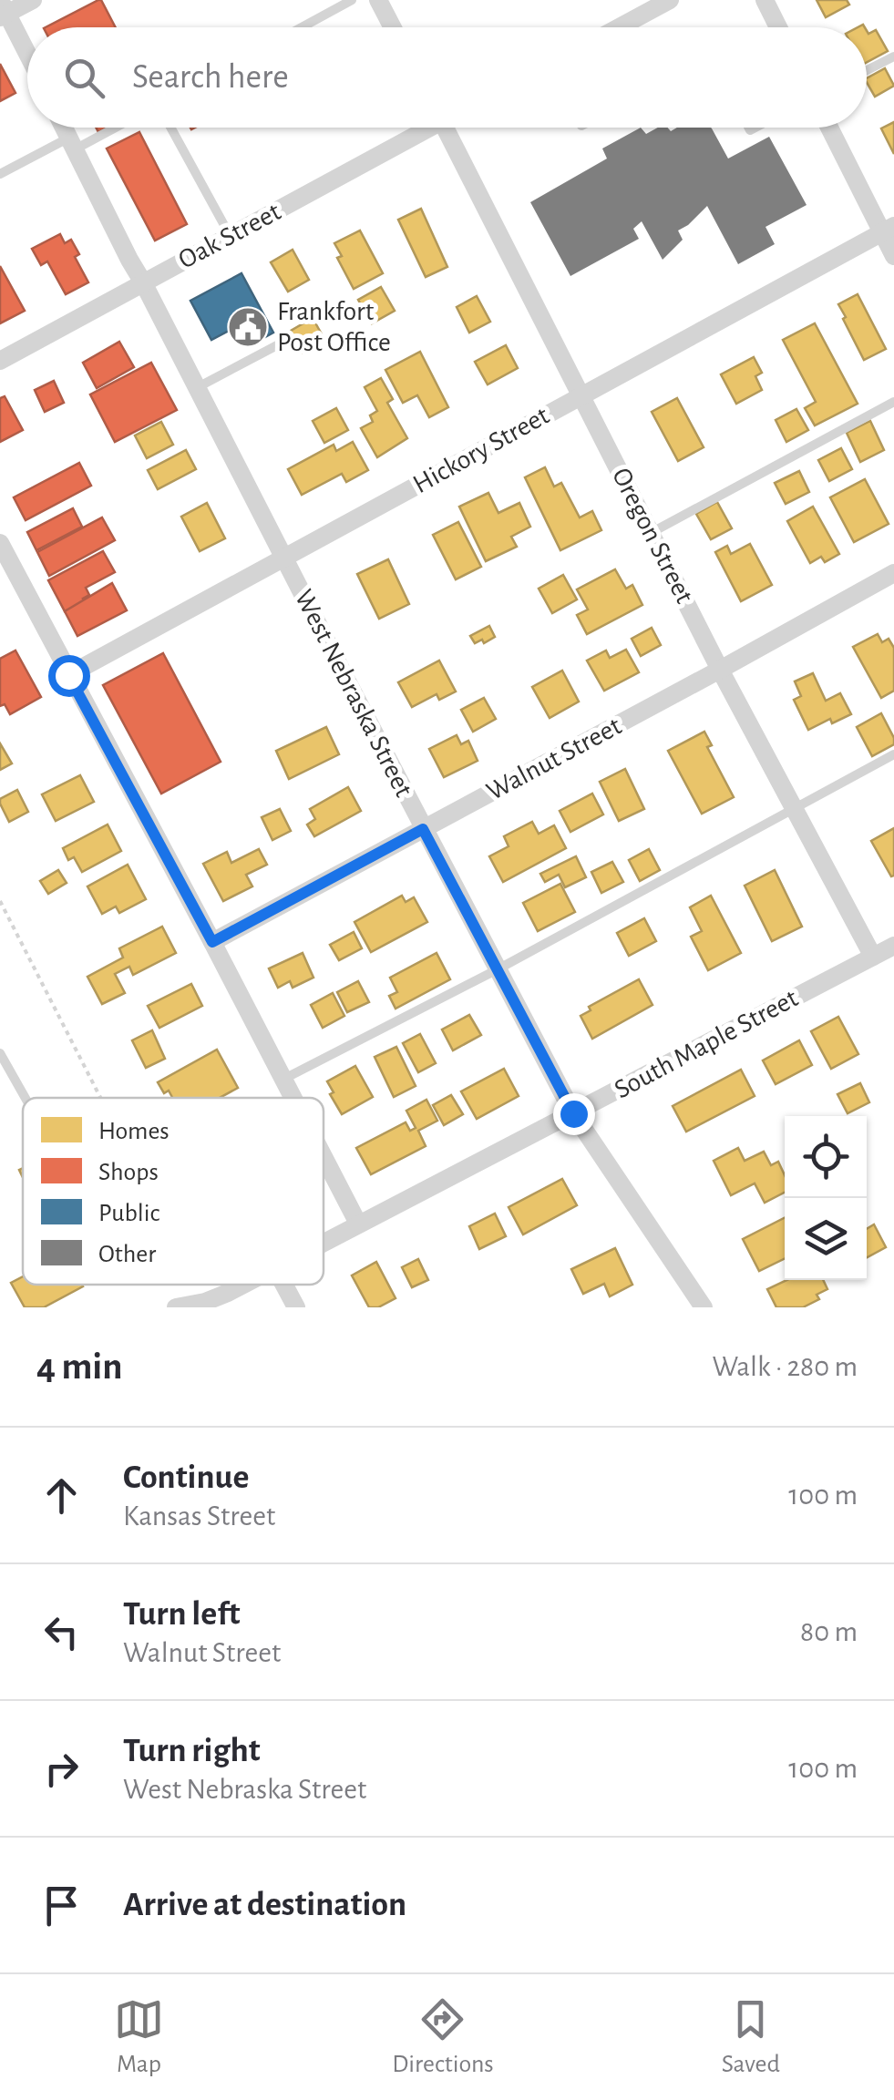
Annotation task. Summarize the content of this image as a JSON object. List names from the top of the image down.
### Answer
{
  "streets": {
    "street": [
      "Oak Street",
      "Hickory Street",
      "Oregon Street",
      "West Nebraska Street",
      "Walnut Street",
      "South Maple Street"
    ]
  },
  "crossings": [
    ["Oak Street", "West Nebraska Street"],
    ["Hickory Street", "Oregon Street"],
    ["Hickory Street", "West Nebraska Street"],
    ["Oregon Street", "Walnut Street"],
    ["Oregon Street", "South Maple Street"],
    ["West Nebraska Street", "Walnut Street"],
    ["West Nebraska Street", "South Maple Street"]
  ],
  "places": {
    "public building": ["Frankfort Post Office"]
  },
  "legend": [
    "Homes",
    "Shops",
    "Public",
    "Other"
  ],
  "page": {
    "search": "Search here",
    "heading": ["4 min", "Walk · 280 m"],
    "list": [
      ["Continue", "Kansas Street", "100 m"],
      ["Turn left", "Walnut Street", "80 m"],
      ["Turn right", "West Nebraska Street", "100 m"],
      "Arrive at destination"
    ],
    "nav": ["Map", "Directions", "Saved"]
  }
}
